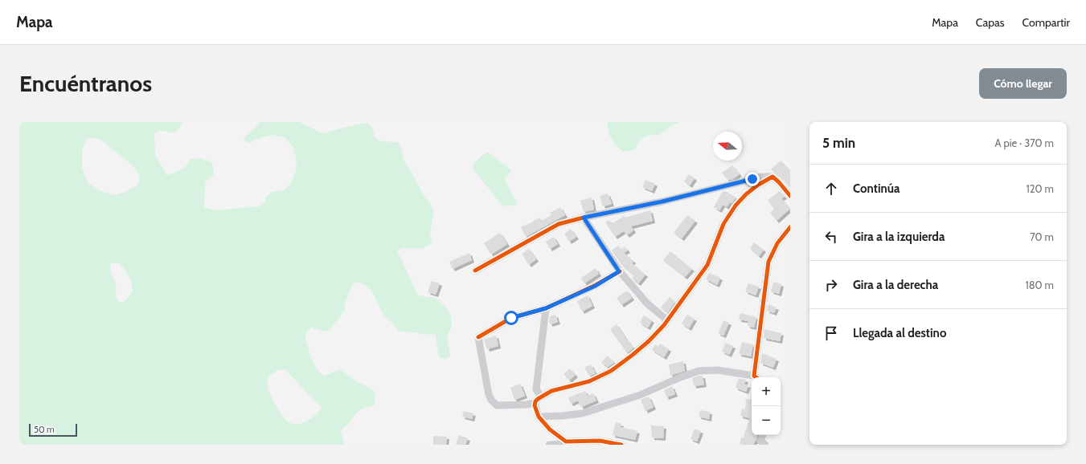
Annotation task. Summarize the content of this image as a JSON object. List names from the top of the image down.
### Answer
{
  "scale_bar": "50 m",
  "north": "left",
  "page": {
    "header": "Mapa",
    "nav": ["Mapa", "Capas", "Compartir"],
    "buttons": "Cómo llegar",
    "title": "Encuéntranos",
    "heading": ["5 min", "A pie · 370 m"],
    "list": [
      ["Continúa", "120 m"],
      ["Gira a la izquierda", "70 m"],
      ["Gira a la derecha", "180 m"],
      "Llegada al destino"
    ],
    "map_buttons": ["+", "−"],
    "scale": "50 m"
  }
}
